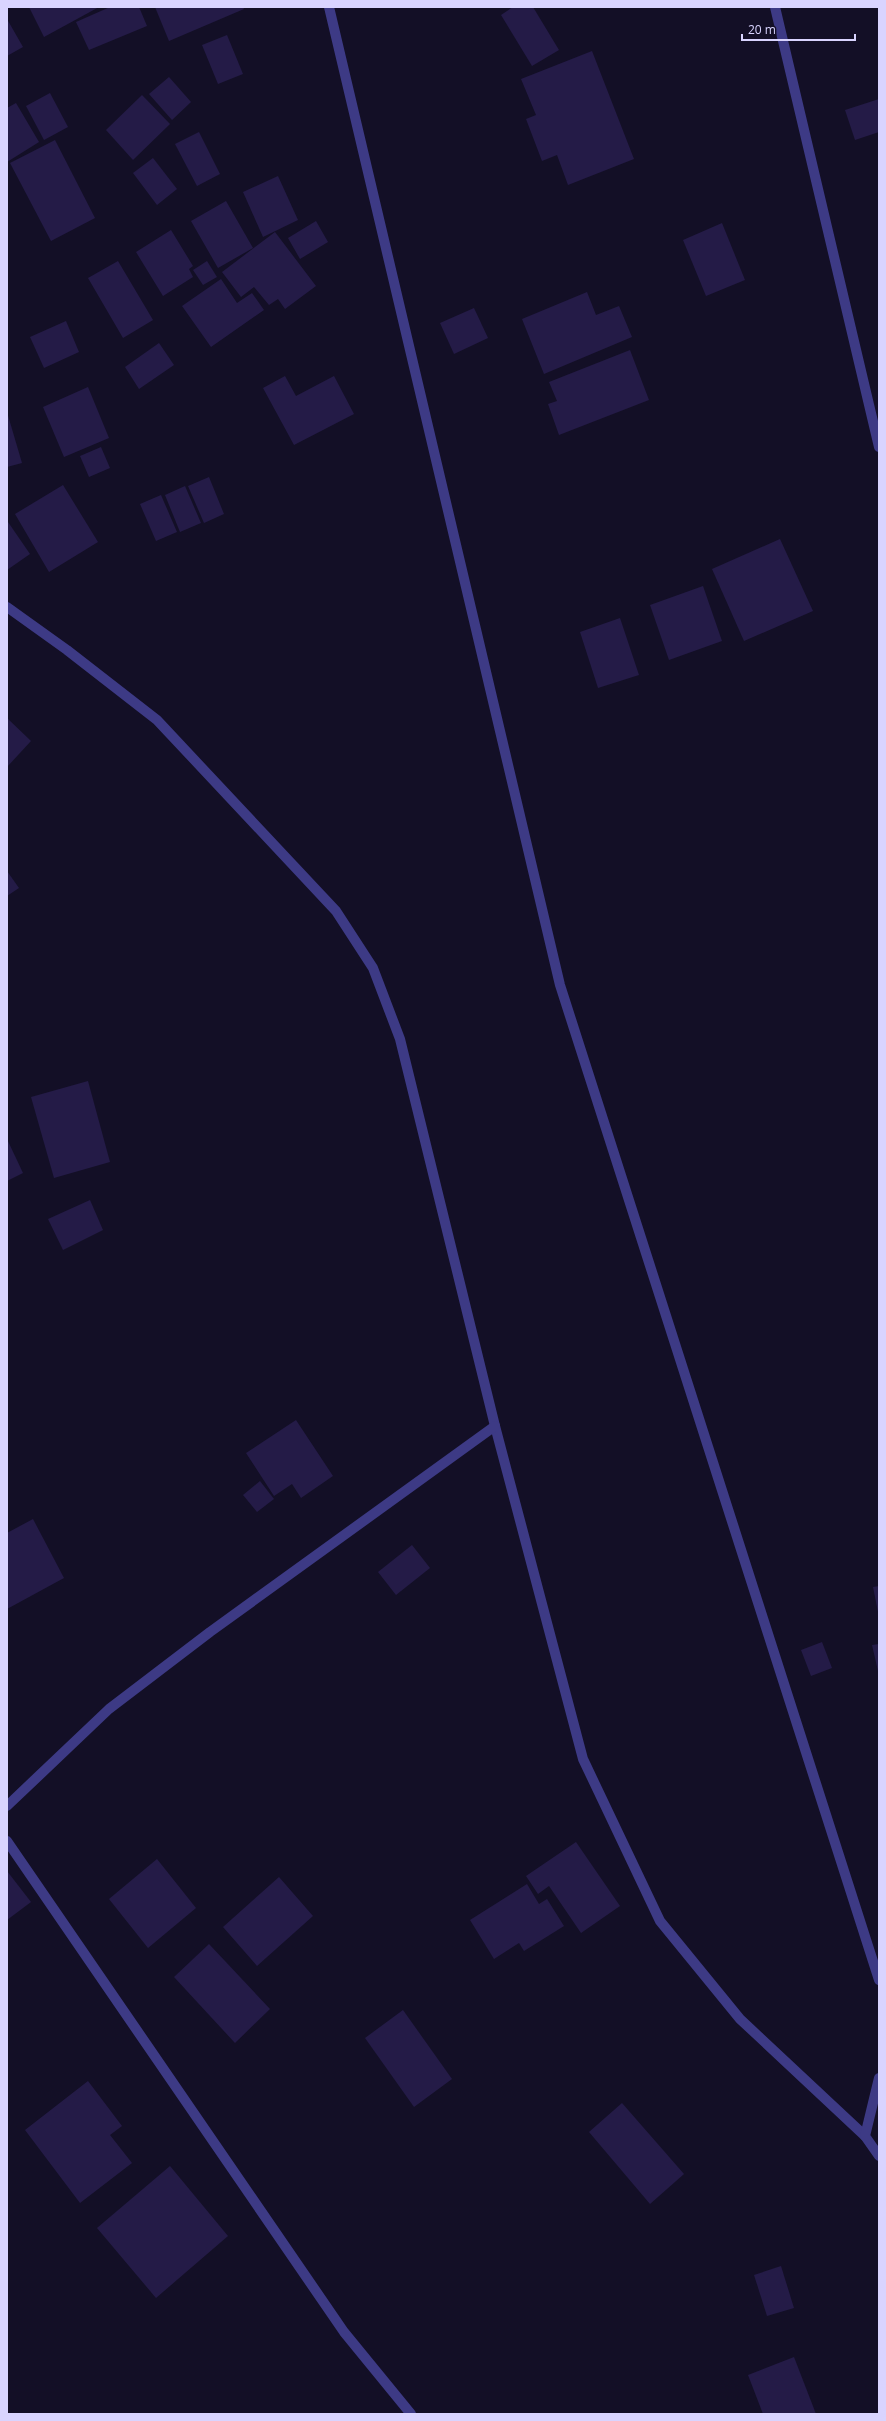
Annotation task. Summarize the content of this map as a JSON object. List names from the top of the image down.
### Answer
{
  "scale_bar": "20 m"
}
